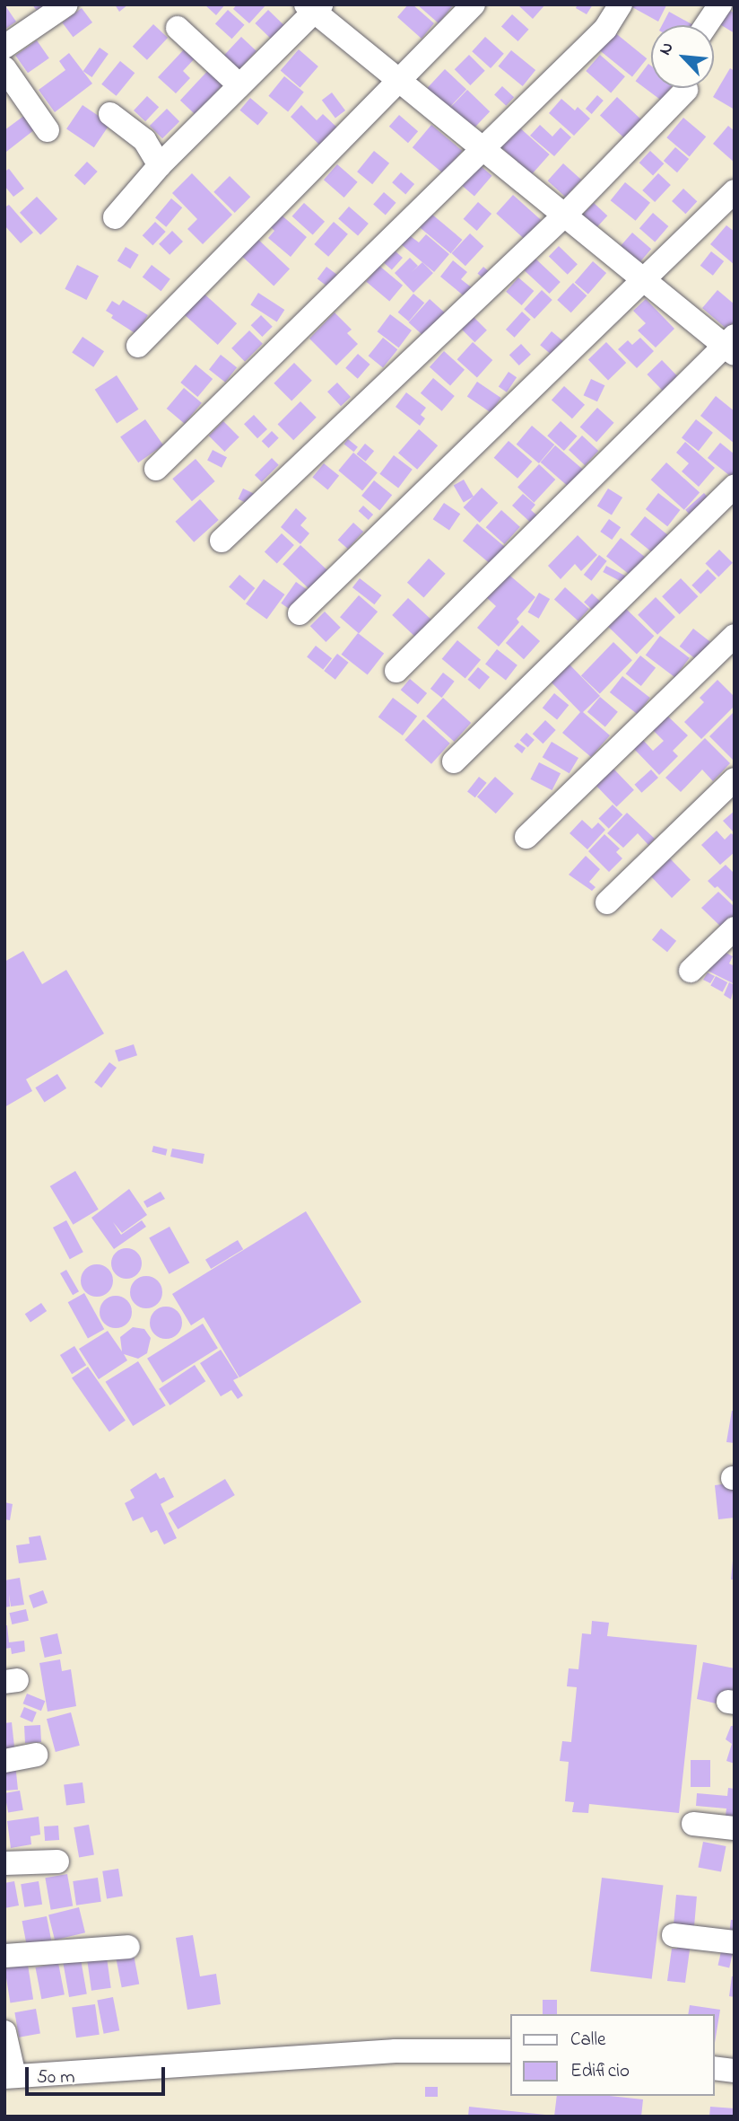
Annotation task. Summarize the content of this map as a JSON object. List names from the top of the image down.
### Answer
{
  "legend": ["Calle", "Edificio"],
  "scale_bar": "50 m",
  "north": "top left"
}
